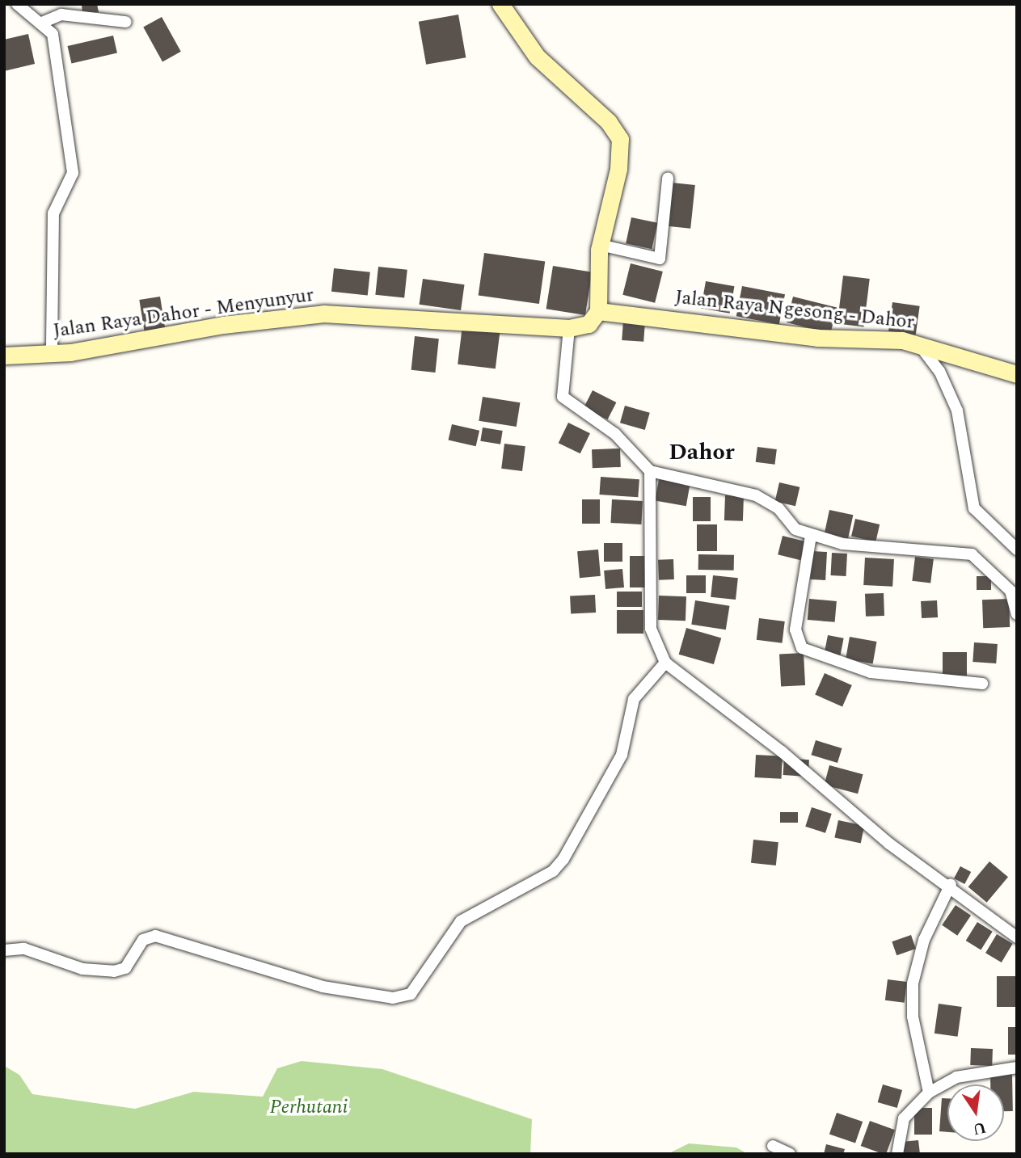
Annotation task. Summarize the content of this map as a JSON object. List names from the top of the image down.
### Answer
{
  "streets": {
    "street": ["Jalan Raya Ngesong - Dahor", "Jalan Raya Dahor - Menyunyur"]
  },
  "crossings": [
    ["Jalan Raya Ngesong - Dahor", "Jalan Raya Dahor - Menyunyur"]
  ],
  "districts": ["Dahor"],
  "parks": ["Perhutani"],
  "north": "bottom"
}
